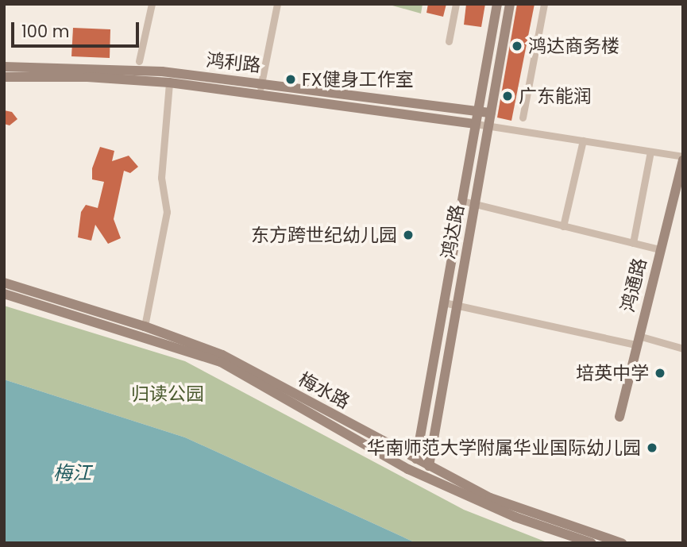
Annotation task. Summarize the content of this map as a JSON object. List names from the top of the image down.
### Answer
{
  "streets": {
    "street": [
      "鸿利路",
      "鸿达路",
      "鸿通路",
      "梅水路"
    ]
  },
  "crossings": [
    ["鸿利路", "鸿达路"],
    ["鸿达路", "梅水路"]
  ],
  "water": ["梅江"],
  "parks": ["归读公园"],
  "places": [
    "鸿达商务楼",
    "FX健身工作室",
    "广东能润",
    "东方跨世纪幼儿园",
    "培英中学",
    "华南师范大学附属华业国际幼儿园"
  ],
  "scale_bar": "100 m"
}
